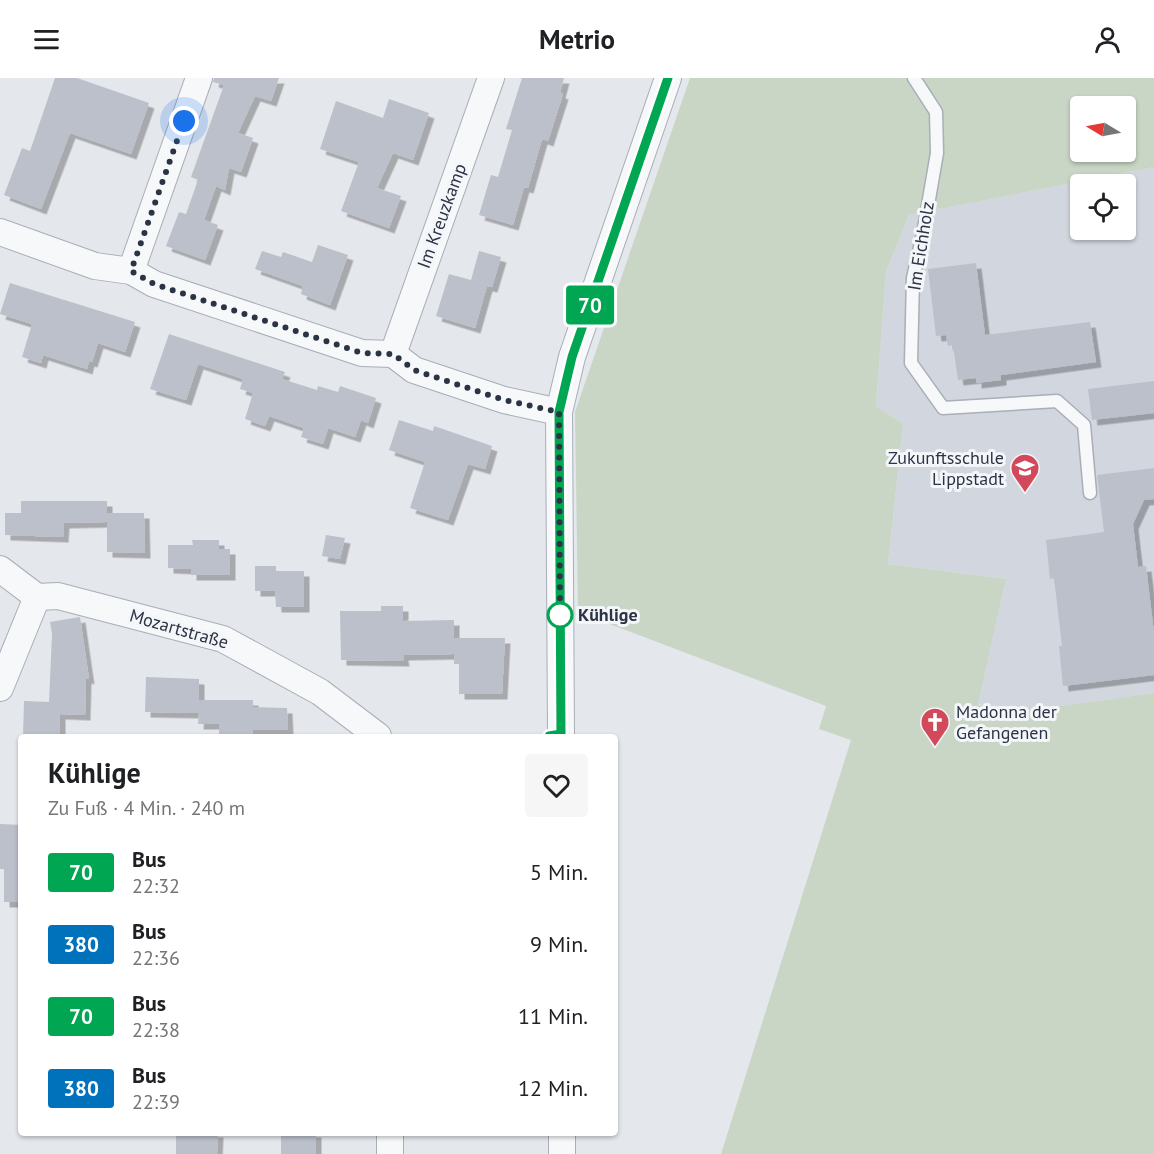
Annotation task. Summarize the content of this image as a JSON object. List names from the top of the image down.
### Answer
{
  "streets": {
    "street": ["Im Kreuzkamp", "Mozartstraße"],
    "lane": ["Im Eichholz"]
  },
  "places": {
    "school or university": ["Zukunftsschule Lippstadt"],
    "other": ["Kühlige"],
    "church": ["Madonna der Gefangenen"]
  },
  "lines": ["bus line 70"],
  "north": "left",
  "page": {
    "header": "Metrio",
    "on_map": "70",
    "heading": ["Kühlige", "Zu Fuß · 4 Min. · 240 m"],
    "list": [
      {
        "mark": "70",
        "name": "Bus",
        "note": "22:32",
        "value": "5 Min."
      },
      {
        "mark": "380",
        "name": "Bus",
        "note": "22:36",
        "value": "9 Min."
      },
      {
        "mark": "70",
        "name": "Bus",
        "note": "22:38",
        "value": "11 Min."
      },
      {
        "mark": "380",
        "name": "Bus",
        "note": "22:39",
        "value": "12 Min."
      }
    ]
  }
}
